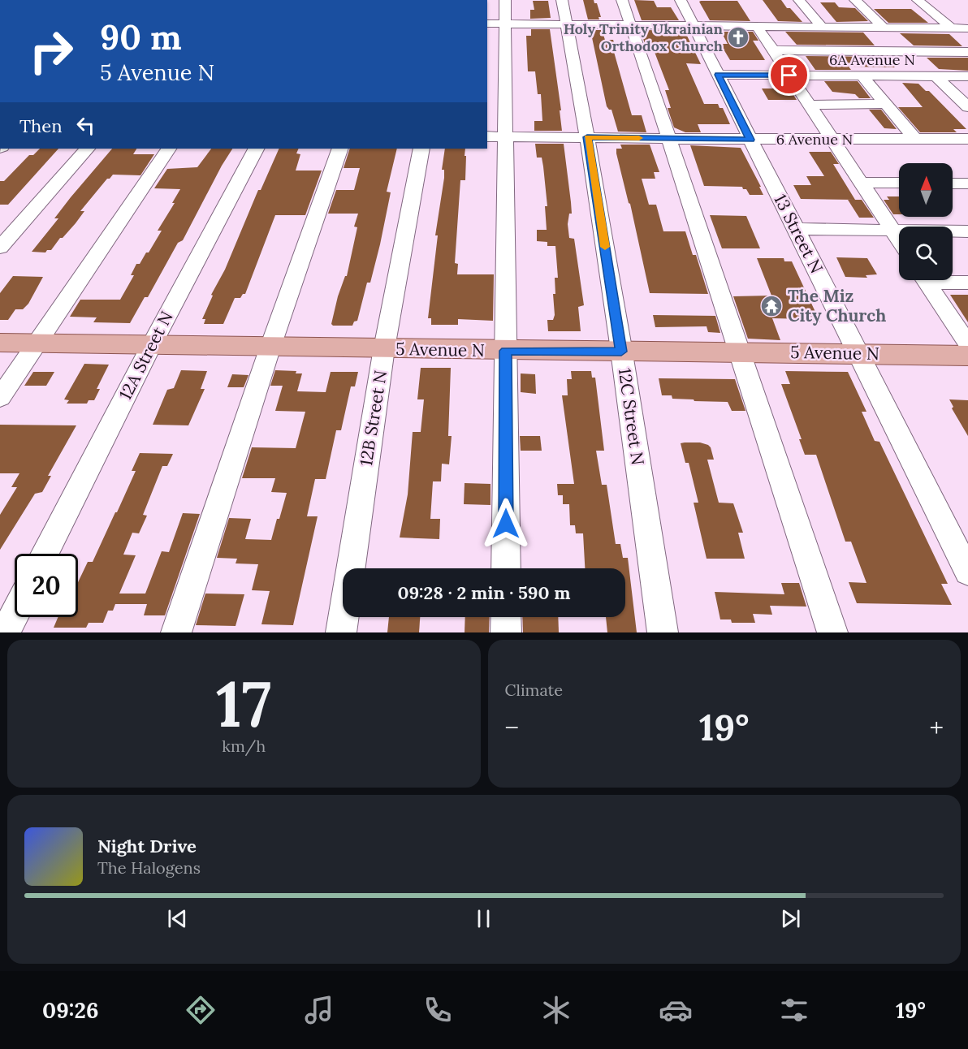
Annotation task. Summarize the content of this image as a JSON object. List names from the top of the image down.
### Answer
{
  "streets": {
    "main road": ["5 Avenue N"],
    "street": [
      "6A Avenue N",
      "6 Avenue N",
      "13 Street N",
      "12A Street N",
      "12C Street N",
      "12B Street N"
    ]
  },
  "crossings": [
    ["6A Avenue N", "13 Street N"],
    ["6 Avenue N", "13 Street N"],
    ["6 Avenue N", "12C Street N"],
    ["13 Street N", "5 Avenue N"],
    ["5 Avenue N", "12A Street N"],
    ["5 Avenue N", "12C Street N"],
    ["5 Avenue N", "12B Street N"]
  ],
  "places": {
    "church": ["Holy Trinity Ukrainian Orthodox Church"],
    "temple": ["The Miz City Church"]
  },
  "north": "top",
  "page": {
    "turn": ["90 m", "5 Avenue N"],
    "then": "Then",
    "limit": "20",
    "trip": "09:28 · 2 min · 590 m",
    "tile": [
      ["17", "km/h"],
      "Climate"
    ],
    "heat": ["−", "19°", "+"],
    "song": ["Night Drive", "The Halogens"],
    "tabs": ["09:26", "19°"]
  }
}
